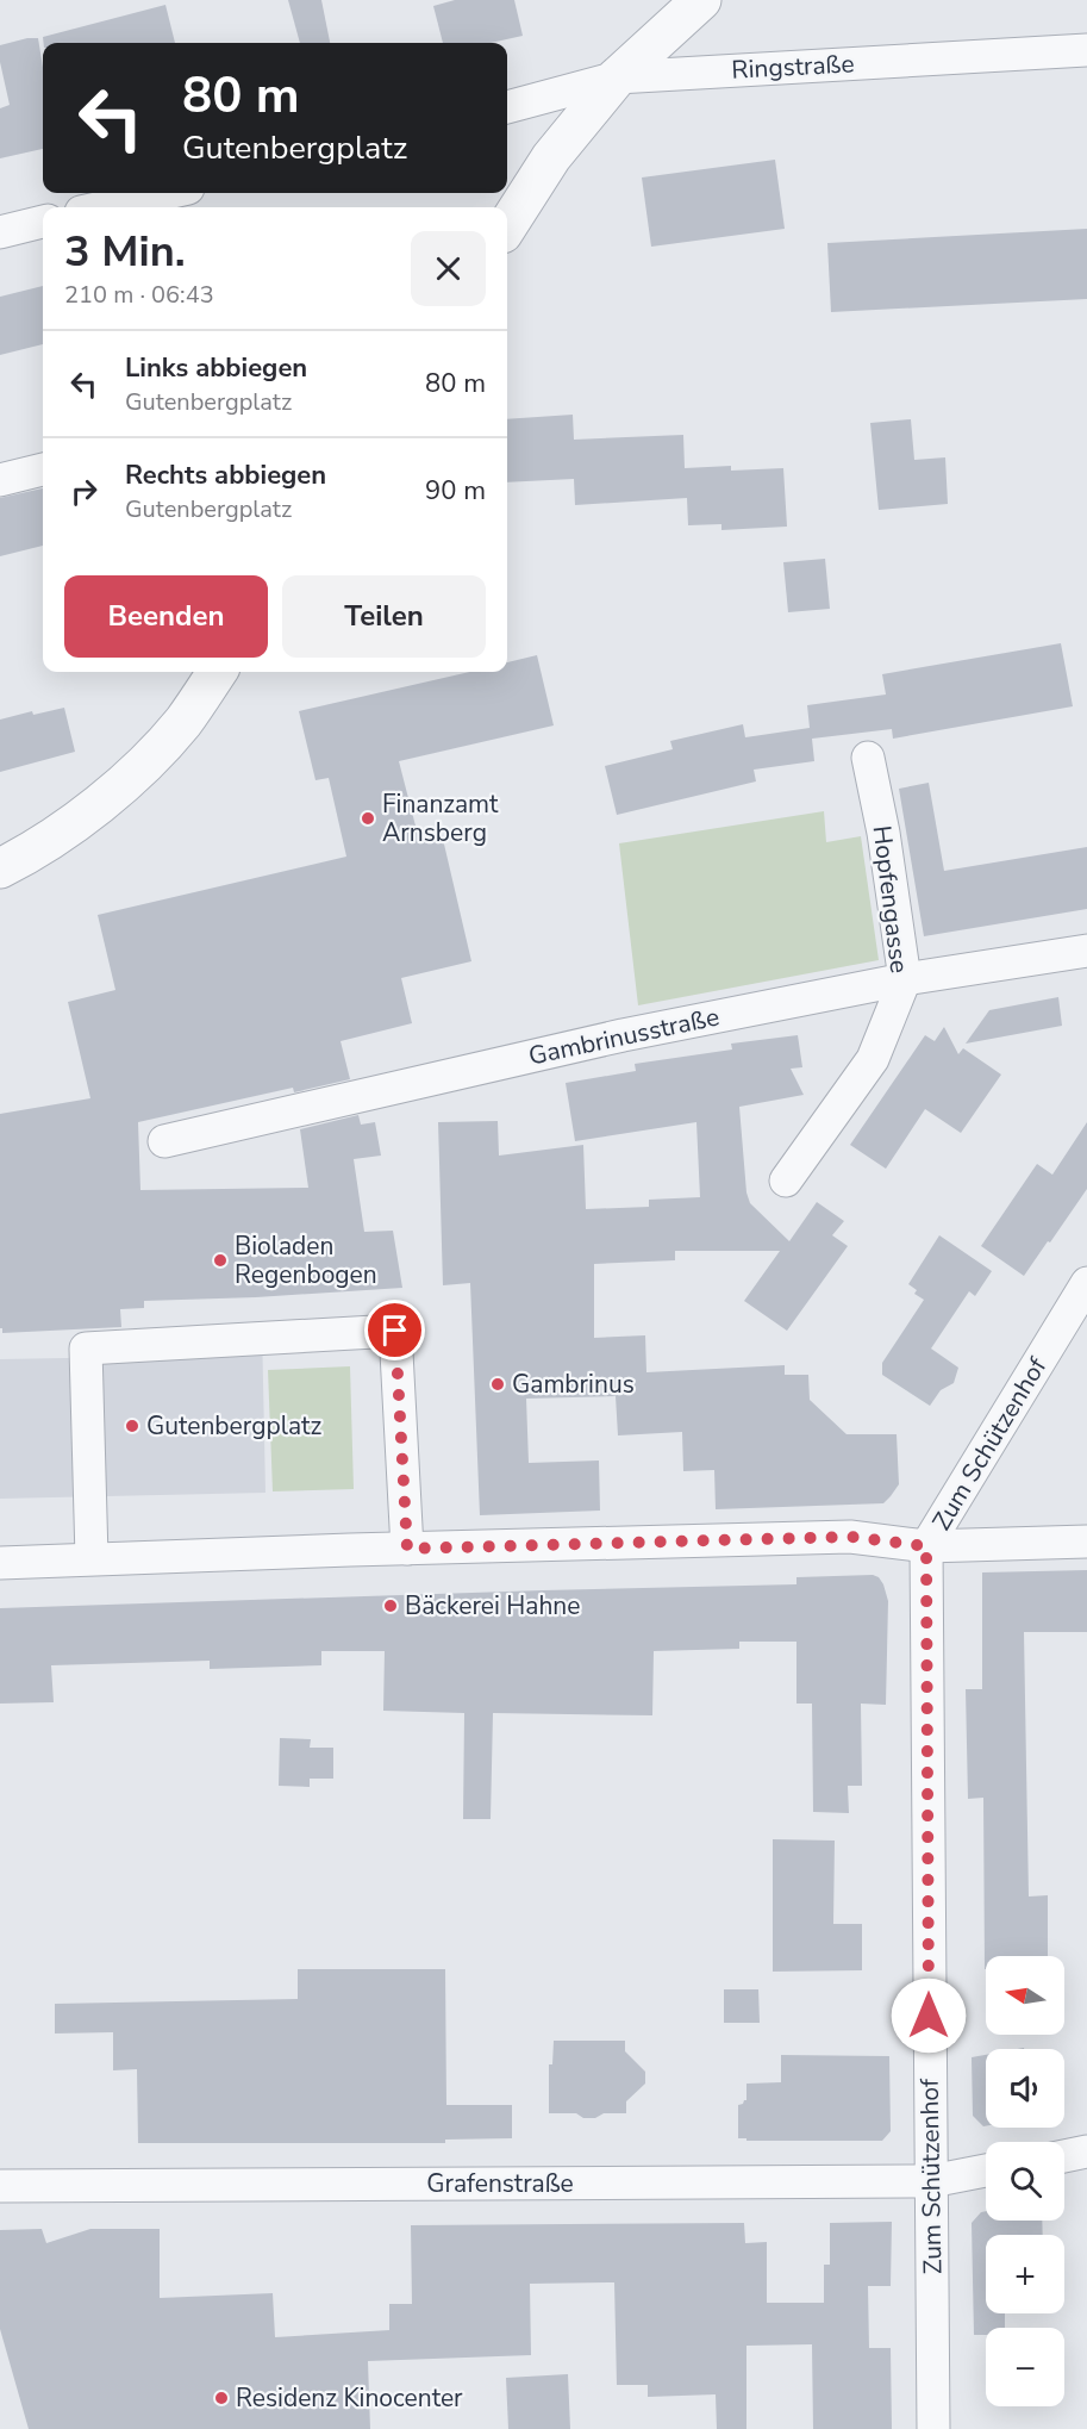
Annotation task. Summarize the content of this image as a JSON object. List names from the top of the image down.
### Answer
{
  "streets": {
    "street": [
      "Ringstraße",
      "Hopfengasse",
      "Gambrinusstraße",
      "Zum Schützenhof",
      "Grafenstraße"
    ]
  },
  "crossings": [
    ["Hopfengasse", "Gambrinusstraße"],
    ["Zum Schützenhof", "Grafenstraße"]
  ],
  "places": [
    "Finanzamt Arnsberg",
    "Bioladen Regenbogen",
    "Gambrinus",
    "Gutenbergplatz",
    "Bäckerei Hahne",
    "Residenz Kinocenter"
  ],
  "north": "left",
  "page": {
    "turn": ["80 m", "Gutenbergplatz"],
    "heading": ["3 Min.", "210 m · 06:43"],
    "list": [
      {
        "name": "Links abbiegen",
        "note": "Gutenbergplatz",
        "value": "80 m"
      },
      {
        "name": "Rechts abbiegen",
        "note": "Gutenbergplatz",
        "value": "90 m"
      }
    ],
    "buttons": ["Beenden", "Teilen"],
    "map_buttons": ["+", "−"]
  }
}
